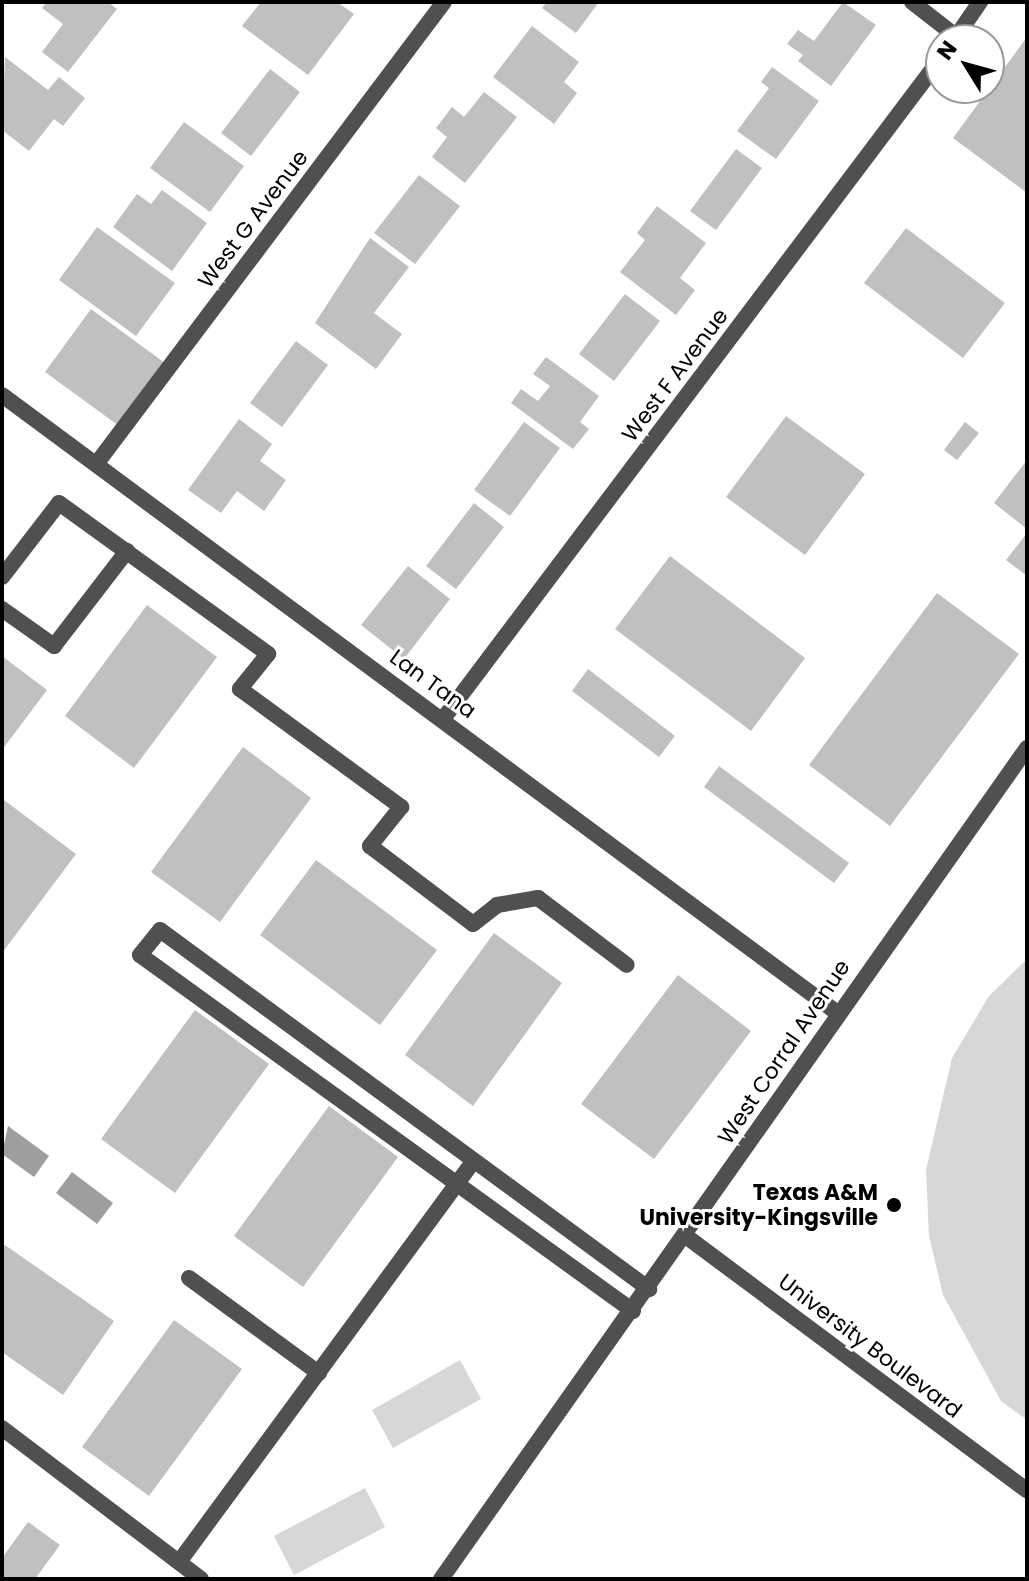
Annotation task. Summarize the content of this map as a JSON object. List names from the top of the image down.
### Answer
{
  "streets": {
    "street": [
      "West G Avenue",
      "West F Avenue",
      "Lan Tana",
      "West Corral Avenue",
      "University Boulevard"
    ]
  },
  "crossings": [
    ["West G Avenue", "Lan Tana"],
    ["West F Avenue", "Lan Tana"],
    ["Lan Tana", "West Corral Avenue"],
    ["West Corral Avenue", "University Boulevard"]
  ],
  "places": ["Texas A&M University-Kingsville"],
  "north": "top left"
}
